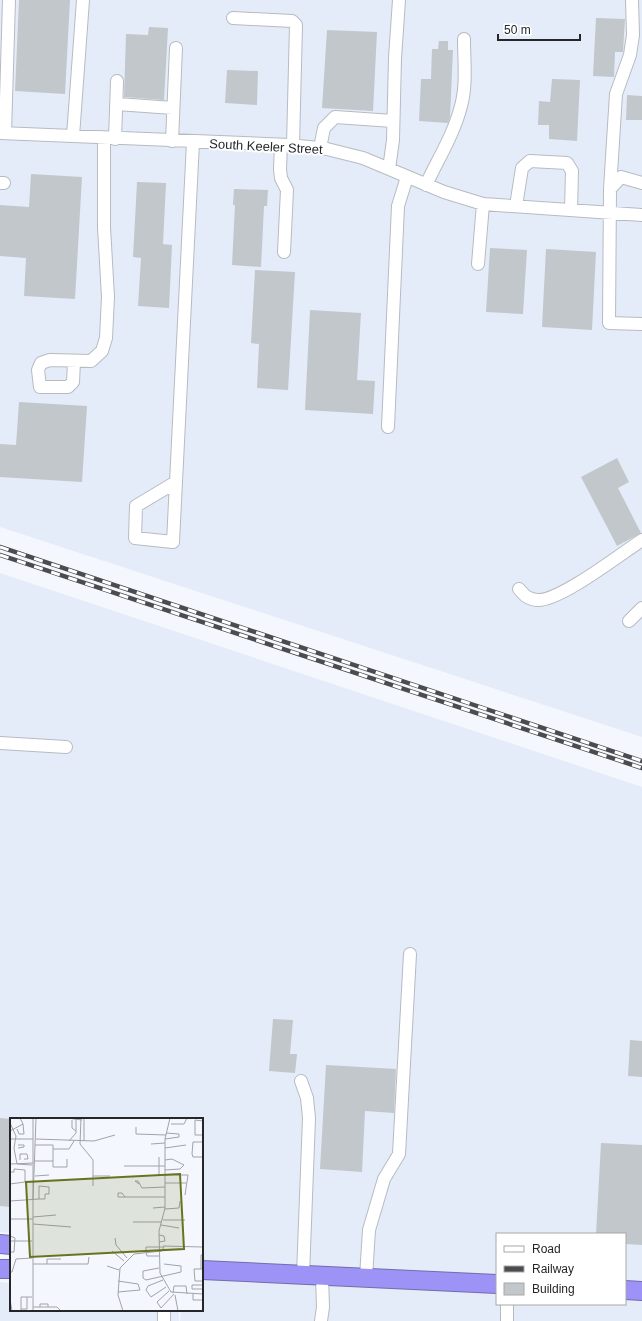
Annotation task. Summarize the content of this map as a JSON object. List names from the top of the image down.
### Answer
{
  "streets": {
    "street": ["South Keeler Street"]
  },
  "legend": ["Road", "Railway", "Building"],
  "scale_bar": "50 m"
}
